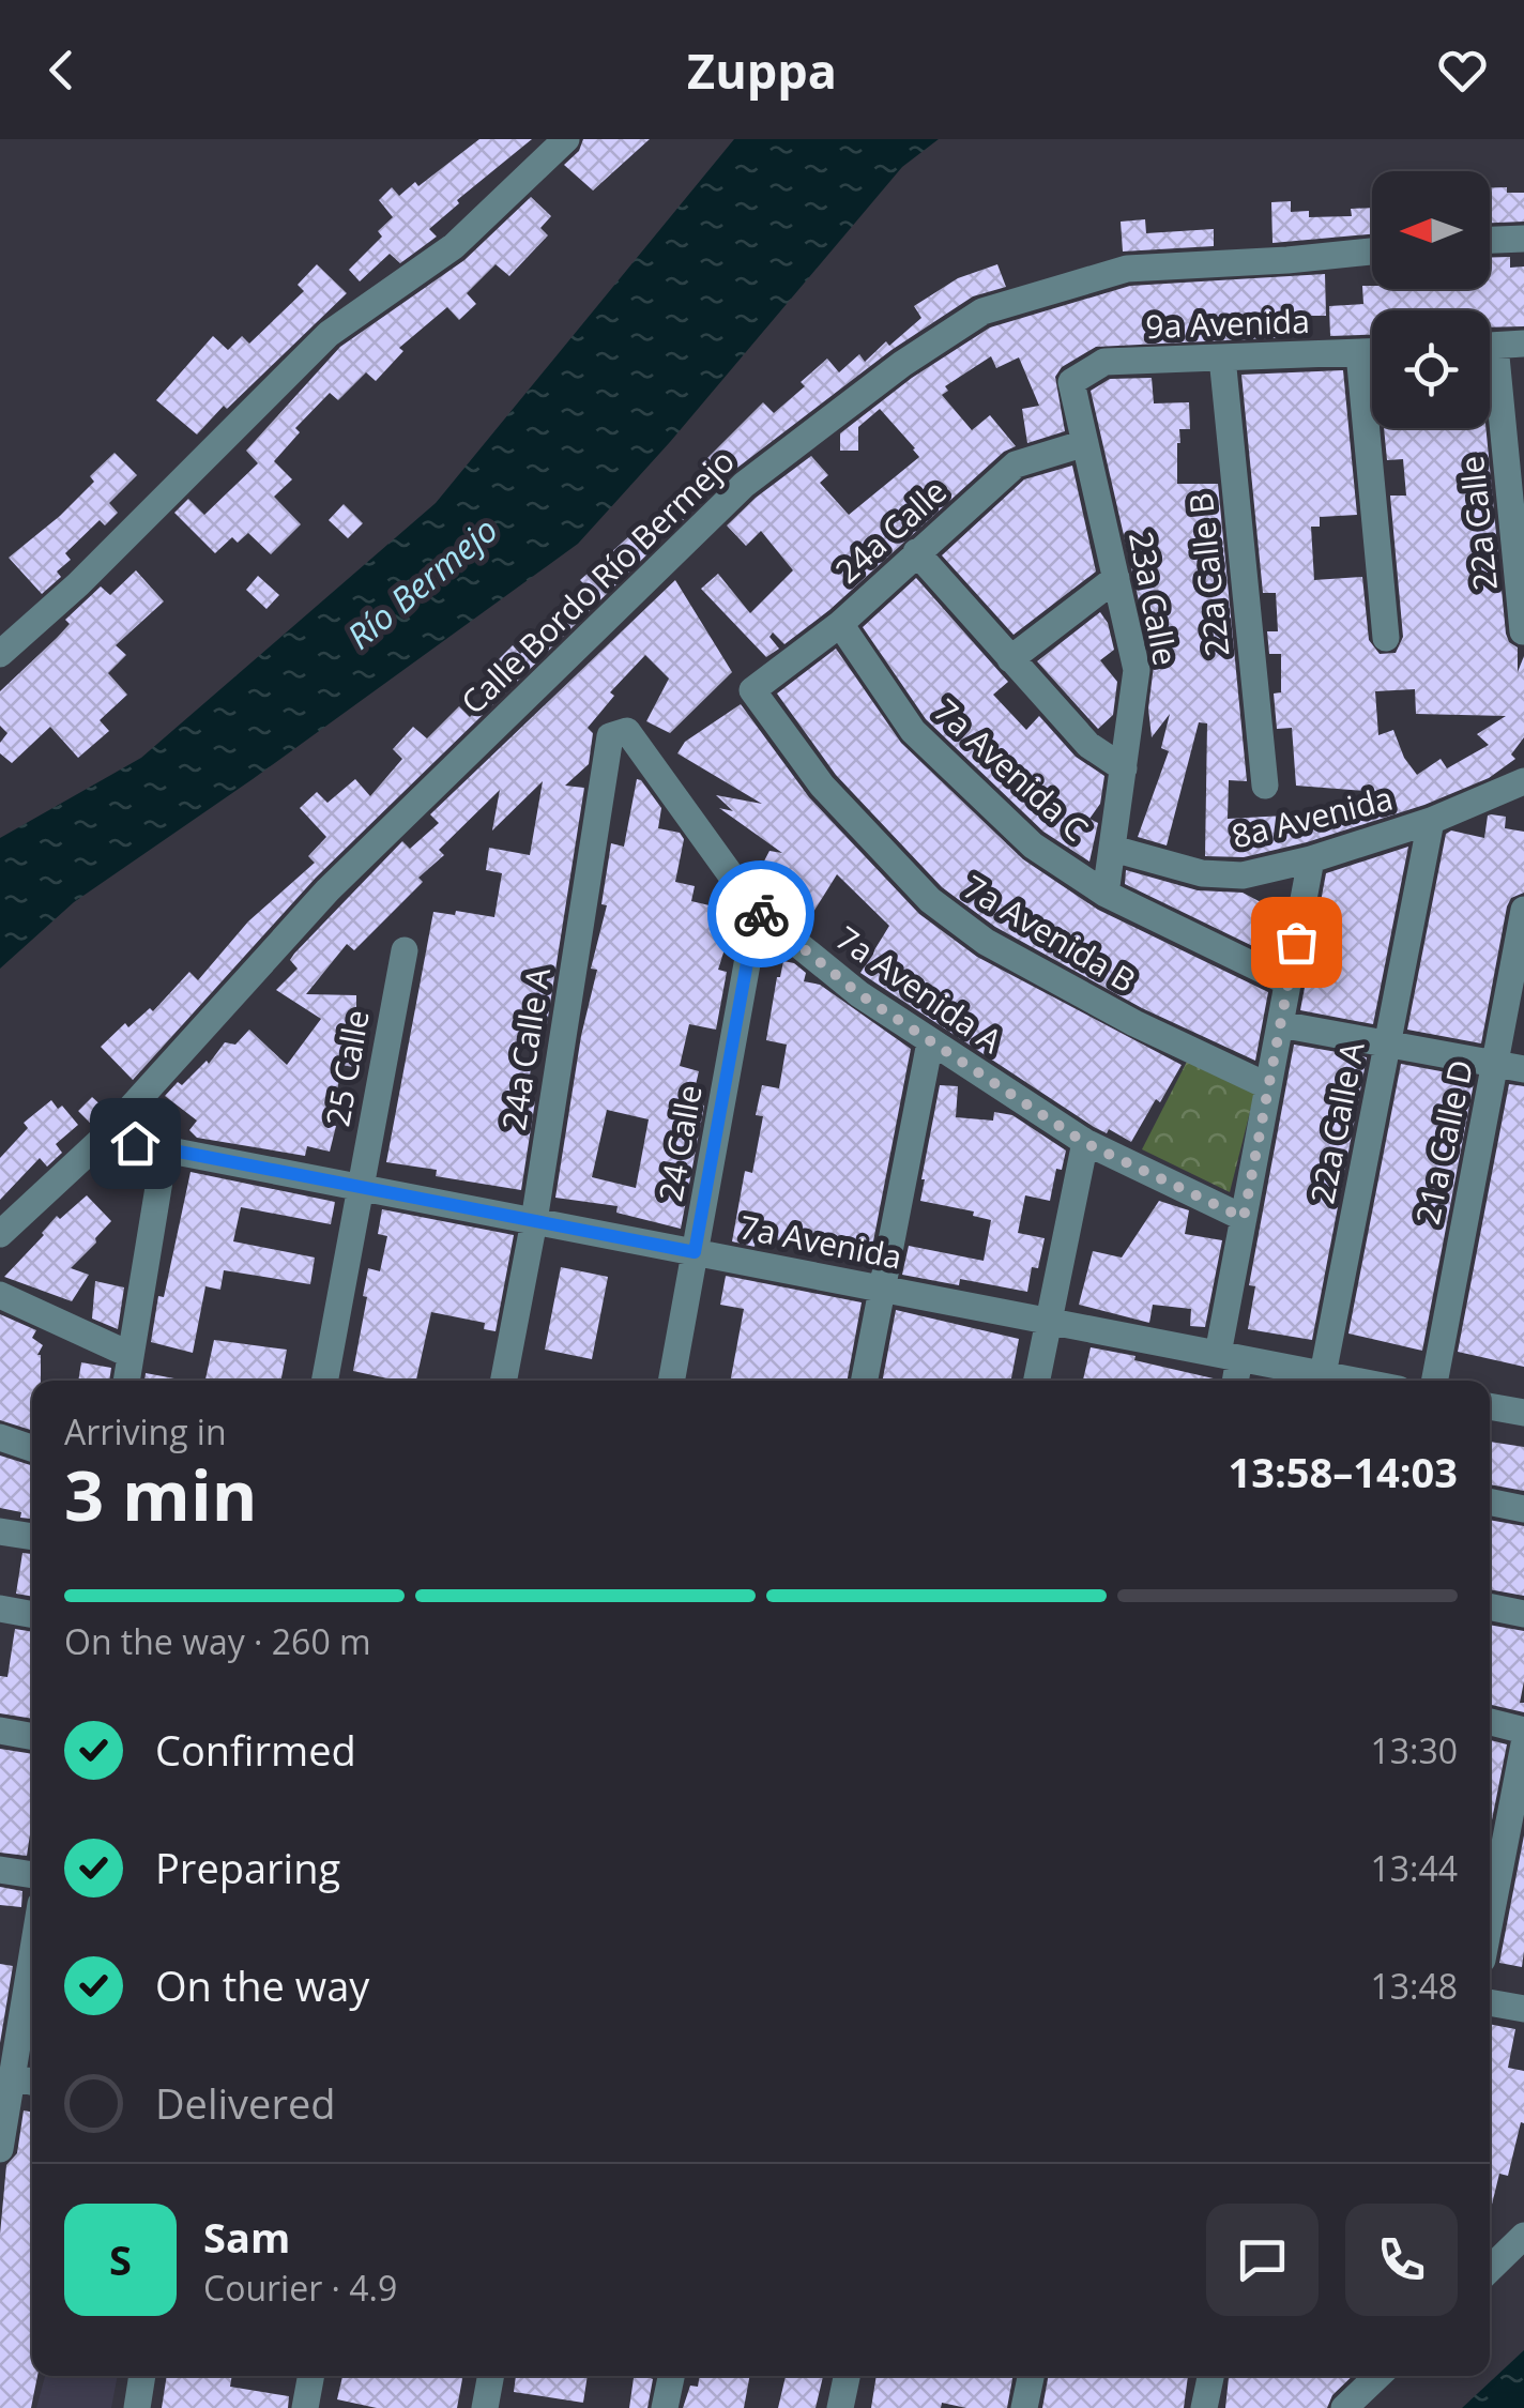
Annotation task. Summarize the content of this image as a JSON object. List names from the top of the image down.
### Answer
{
  "streets": {
    "street": [
      "9a Avenida",
      "22a Calle",
      "24a Calle",
      "22a Calle B",
      "Calle Bordo Río Bermejo",
      "23a Calle",
      "7a Avenida C",
      "8a Avenida",
      "7a Avenida B",
      "7a Avenida A",
      "24a Calle A",
      "25 Calle",
      "22a Calle A",
      "21a Calle D",
      "24 Calle",
      "7a Avenida"
    ]
  },
  "crossings": [
    ["9a Avenida", "22a Calle B"],
    ["9a Avenida", "23a Calle"],
    ["24a Calle", "23a Calle"],
    ["24a Calle", "7a Avenida C"],
    ["24a Calle", "7a Avenida B"],
    ["Calle Bordo Río Bermejo", "7a Avenida"],
    ["23a Calle", "7a Avenida C"],
    ["23a Calle", "8a Avenida"],
    ["8a Avenida", "22a Calle A"],
    ["7a Avenida A", "24a Calle A"],
    ["7a Avenida A", "24 Calle"],
    ["24a Calle A", "7a Avenida"],
    ["25 Calle", "7a Avenida"],
    ["22a Calle A", "7a Avenida"],
    ["24 Calle", "7a Avenida"]
  ],
  "water": ["Río Bermejo"],
  "north": "left",
  "page": {
    "header": "Zuppa",
    "heading": ["3 min", "Arriving in", "13:58–14:03"],
    "panel": ["Sam", "Courier · 4.9"],
    "bar": "On the way · 260 m",
    "list": [
      ["Confirmed", "13:30"],
      ["Preparing", "13:44"],
      ["On the way", "13:48"],
      "Delivered"
    ],
    "round": "S"
  }
}
